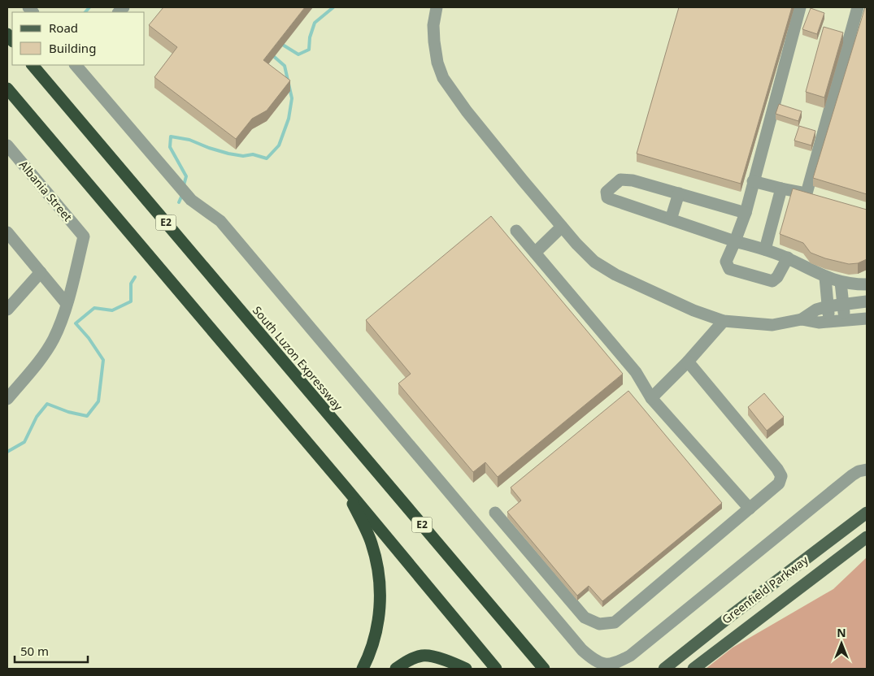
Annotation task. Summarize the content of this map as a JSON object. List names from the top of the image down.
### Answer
{
  "streets": {
    "highway": ["E2", "South Luzon Expressway"],
    "main road": ["Greenfield Parkway"],
    "street": ["Albania Street"]
  },
  "legend": ["Road", "Building"],
  "scale_bar": "50 m",
  "north": "top"
}
